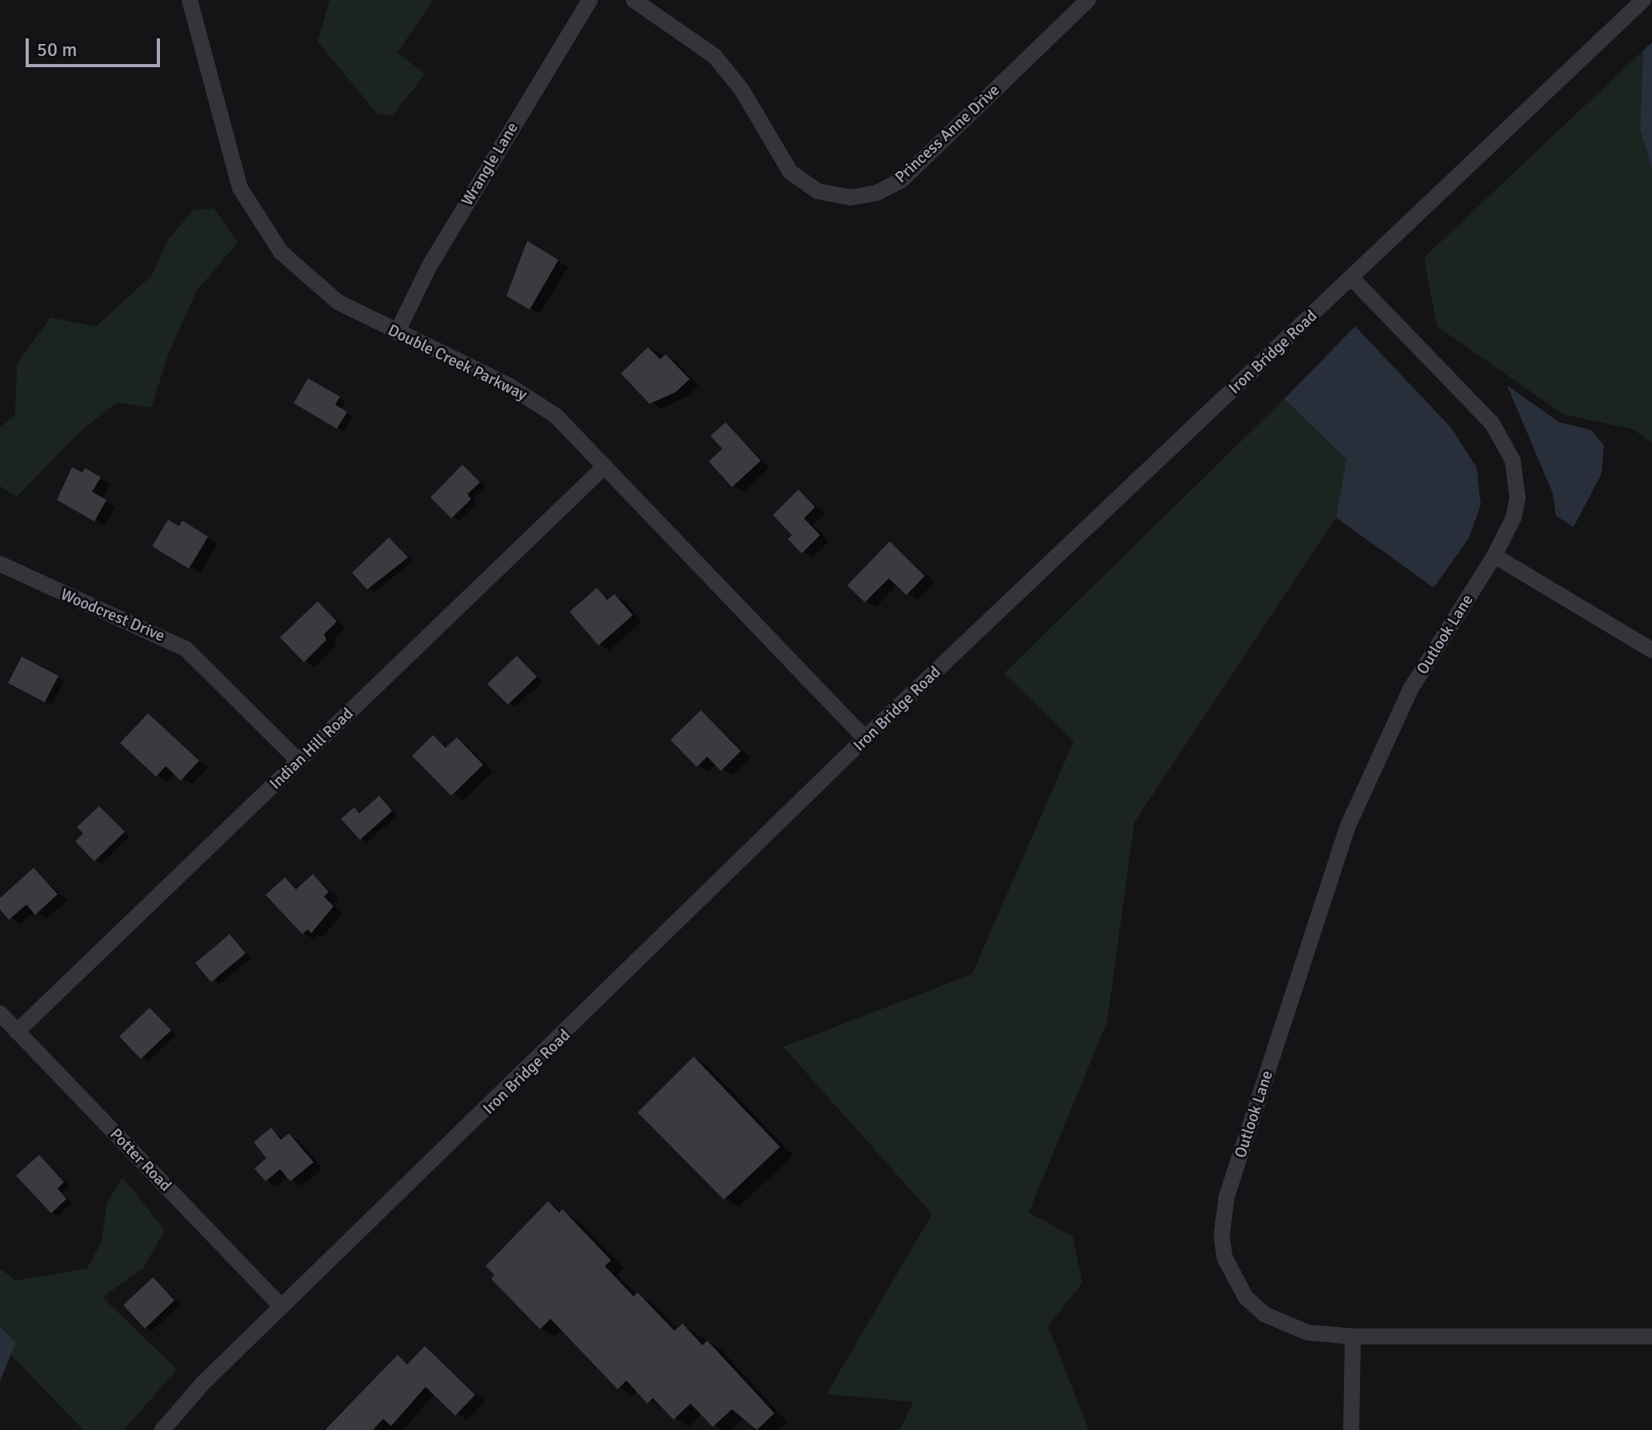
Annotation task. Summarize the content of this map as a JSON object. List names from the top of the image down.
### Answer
{
  "streets": {
    "street": [
      "Princess Anne Drive",
      "Wrangle Lane",
      "Iron Bridge Road",
      "Double Creek Parkway",
      "Woodcrest Drive",
      "Outlook Lane",
      "Indian Hill Road",
      "Potter Road"
    ]
  },
  "crossings": [
    ["Wrangle Lane", "Double Creek Parkway"],
    ["Iron Bridge Road", "Double Creek Parkway"],
    ["Iron Bridge Road", "Outlook Lane"],
    ["Iron Bridge Road", "Potter Road"],
    ["Double Creek Parkway", "Indian Hill Road"],
    ["Woodcrest Drive", "Indian Hill Road"],
    ["Indian Hill Road", "Potter Road"]
  ],
  "scale_bar": "50 m"
}
